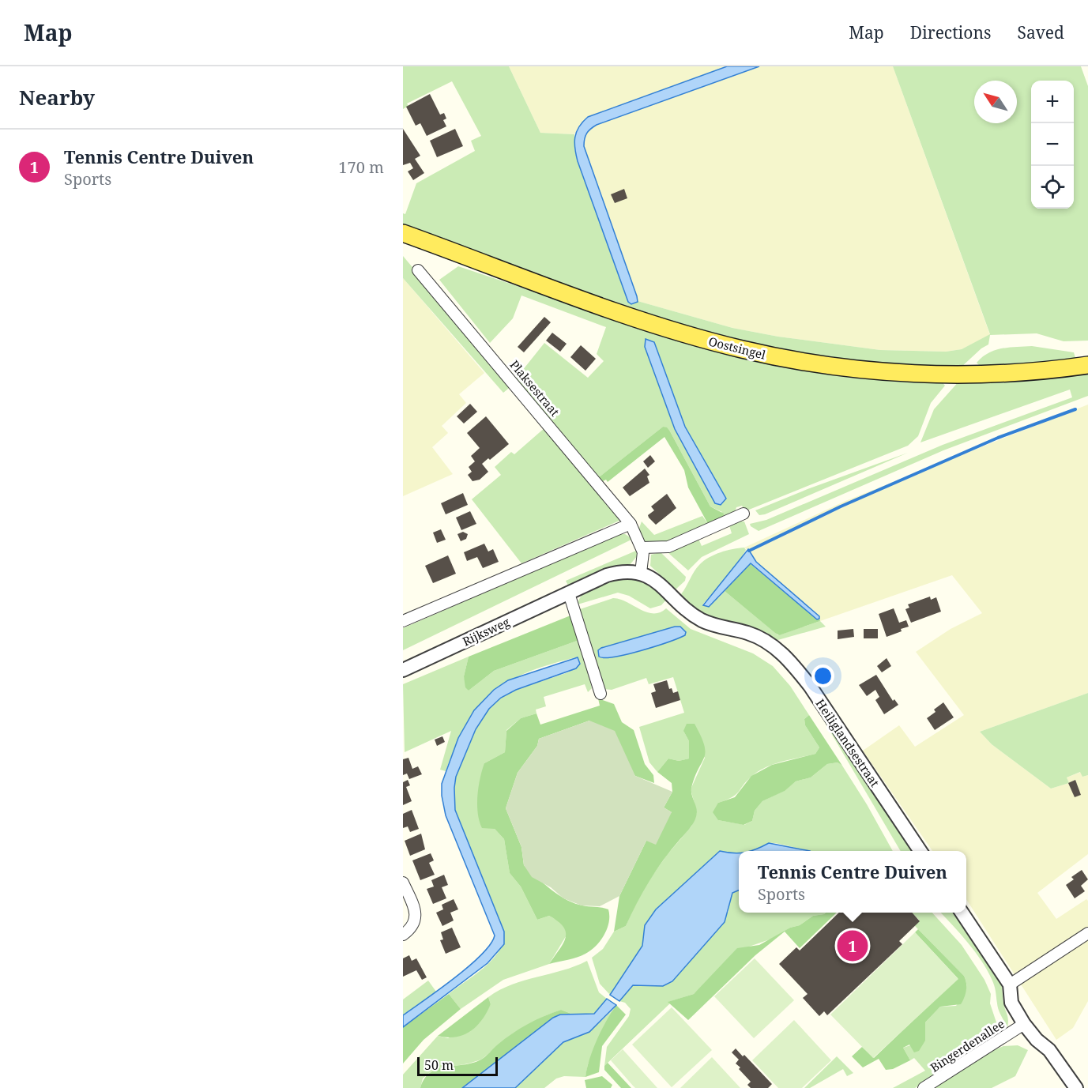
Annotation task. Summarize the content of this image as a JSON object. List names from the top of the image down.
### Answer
{
  "streets": {
    "main road": ["Oostsingel"],
    "street": [
      "Plaksestraat",
      "Rijksweg",
      "Heiliglandsestraat",
      "Bingerdenallee"
    ]
  },
  "crossings": [
    ["Rijksweg", "Heiliglandsestraat"]
  ],
  "scale_bar": "50 m",
  "north": "top left",
  "page": {
    "header": "Map",
    "nav": ["Map", "Directions", "Saved"],
    "heading": "Nearby",
    "map_buttons": ["+", "−"],
    "list": [
      {
        "mark": "1",
        "name": "Tennis Centre Duiven",
        "note": "Sports",
        "value": "170 m"
      }
    ],
    "popup": ["Tennis Centre Duiven", "Sports"],
    "pins": "1",
    "scale": "50 m"
  }
}
